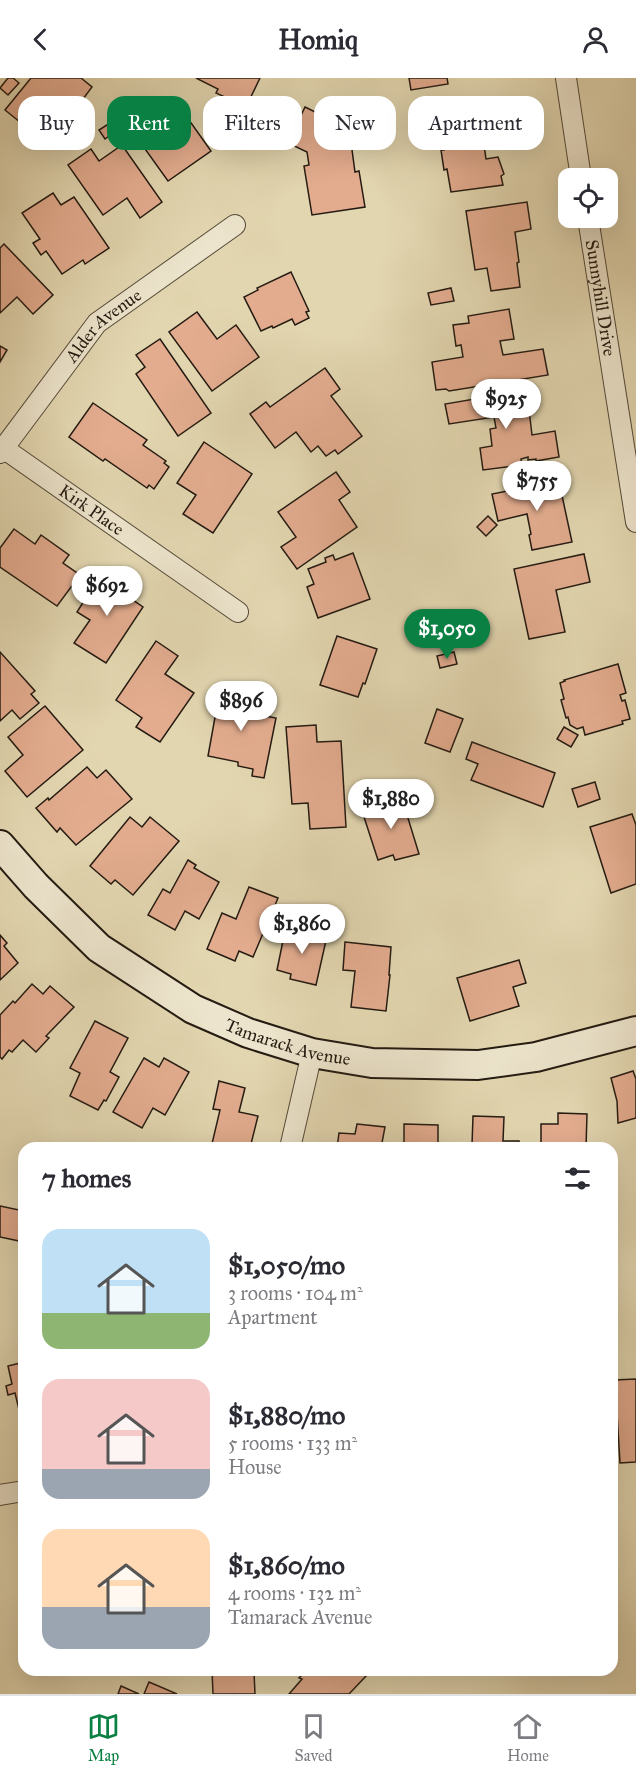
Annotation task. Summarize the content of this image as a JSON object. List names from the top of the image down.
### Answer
{
  "streets": {
    "main road": ["Tamarack Avenue"],
    "street": ["Sunnyhill Drive", "Alder Avenue", "Kirk Place"]
  },
  "crossings": [
    ["Alder Avenue", "Kirk Place"]
  ],
  "page": {
    "header": "Homiq",
    "chip": [
      "Buy",
      "Rent",
      "Filters",
      "New",
      "Apartment"
    ],
    "price": [
      "$925",
      "$755",
      "$692",
      "$1,050",
      "$896",
      "$1,880",
      "$1,860"
    ],
    "heading": "7 homes",
    "list": [
      {
        "name": "$1,050/mo",
        "note": "3 rooms · 104 m² · Apartment"
      },
      {
        "name": "$1,880/mo",
        "note": "5 rooms · 133 m² · House"
      },
      {
        "name": "$1,860/mo",
        "note": "4 rooms · 132 m² · Tamarack Avenue"
      }
    ],
    "tabs": ["Map", "Saved", "Home"]
  }
}
